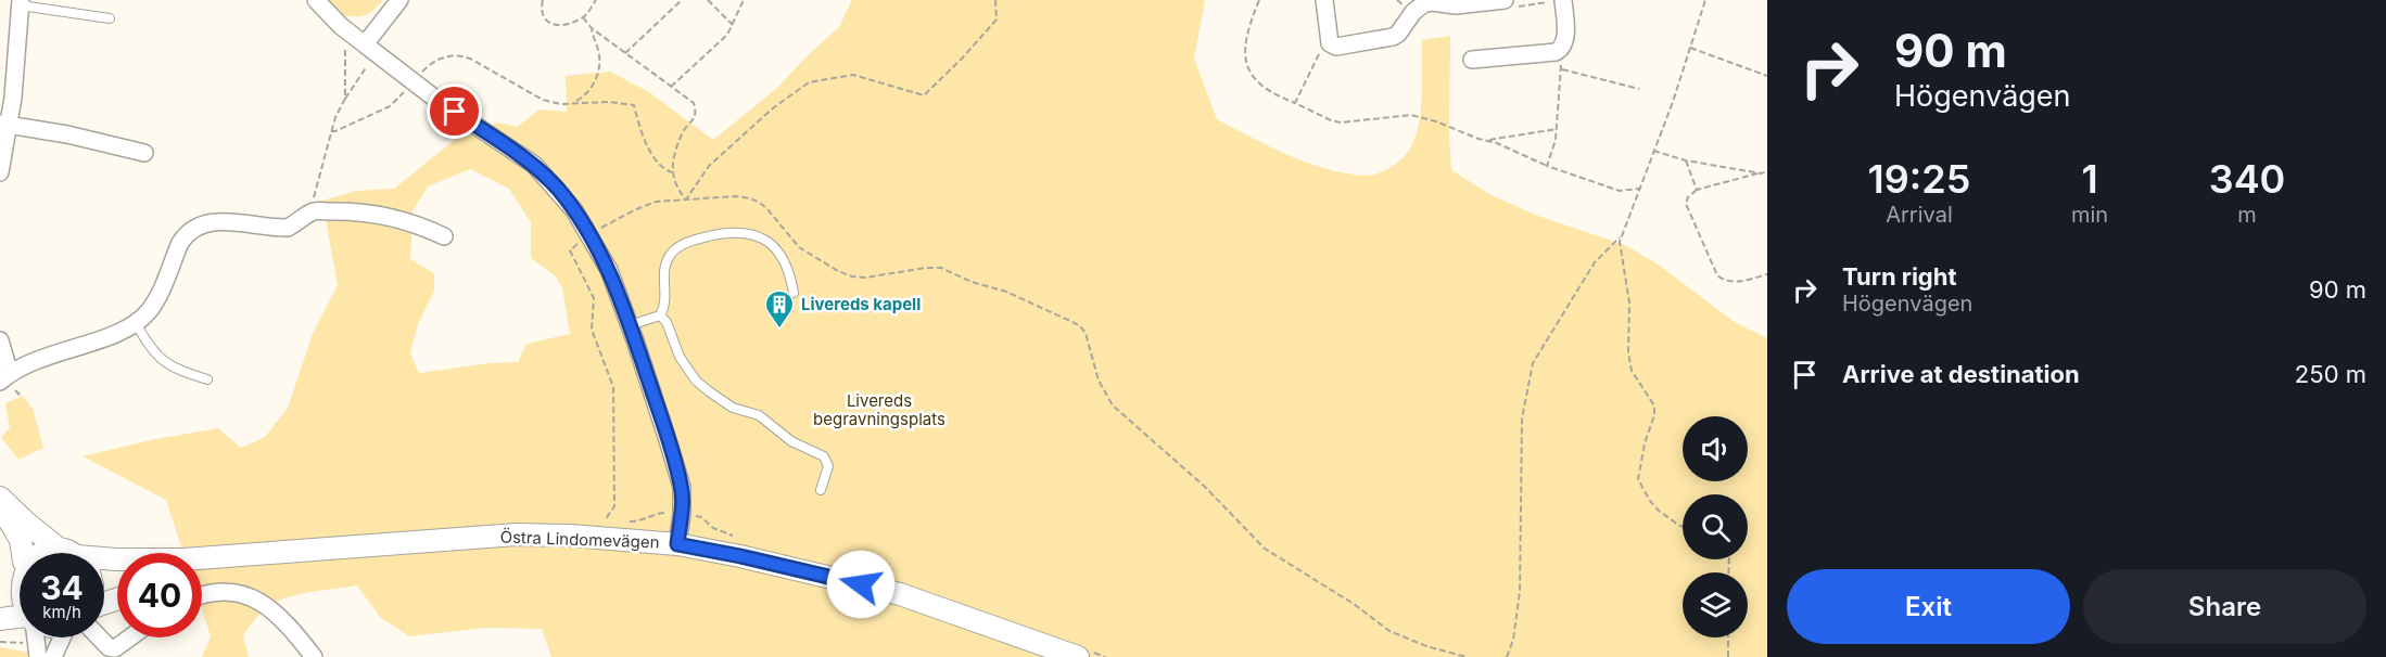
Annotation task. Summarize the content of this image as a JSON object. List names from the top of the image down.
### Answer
{
  "streets": {
    "street": ["Östra Lindomevägen"]
  },
  "parks": ["Livereds begravningsplats"],
  "places": {
    "building": ["Livereds kapell"]
  },
  "page": {
    "turn": ["90 m", "Högenvägen"],
    "eta": [
      "19:25",
      "Arrival",
      "1",
      "min",
      "340",
      "m"
    ],
    "list": [
      {
        "name": "Turn right",
        "note": "Högenvägen",
        "value": "90 m"
      },
      {
        "name": "Arrive at destination",
        "value": "250 m"
      }
    ],
    "speed": "34 km/h",
    "limit": "40",
    "buttons": ["Exit", "Share"]
  }
}
